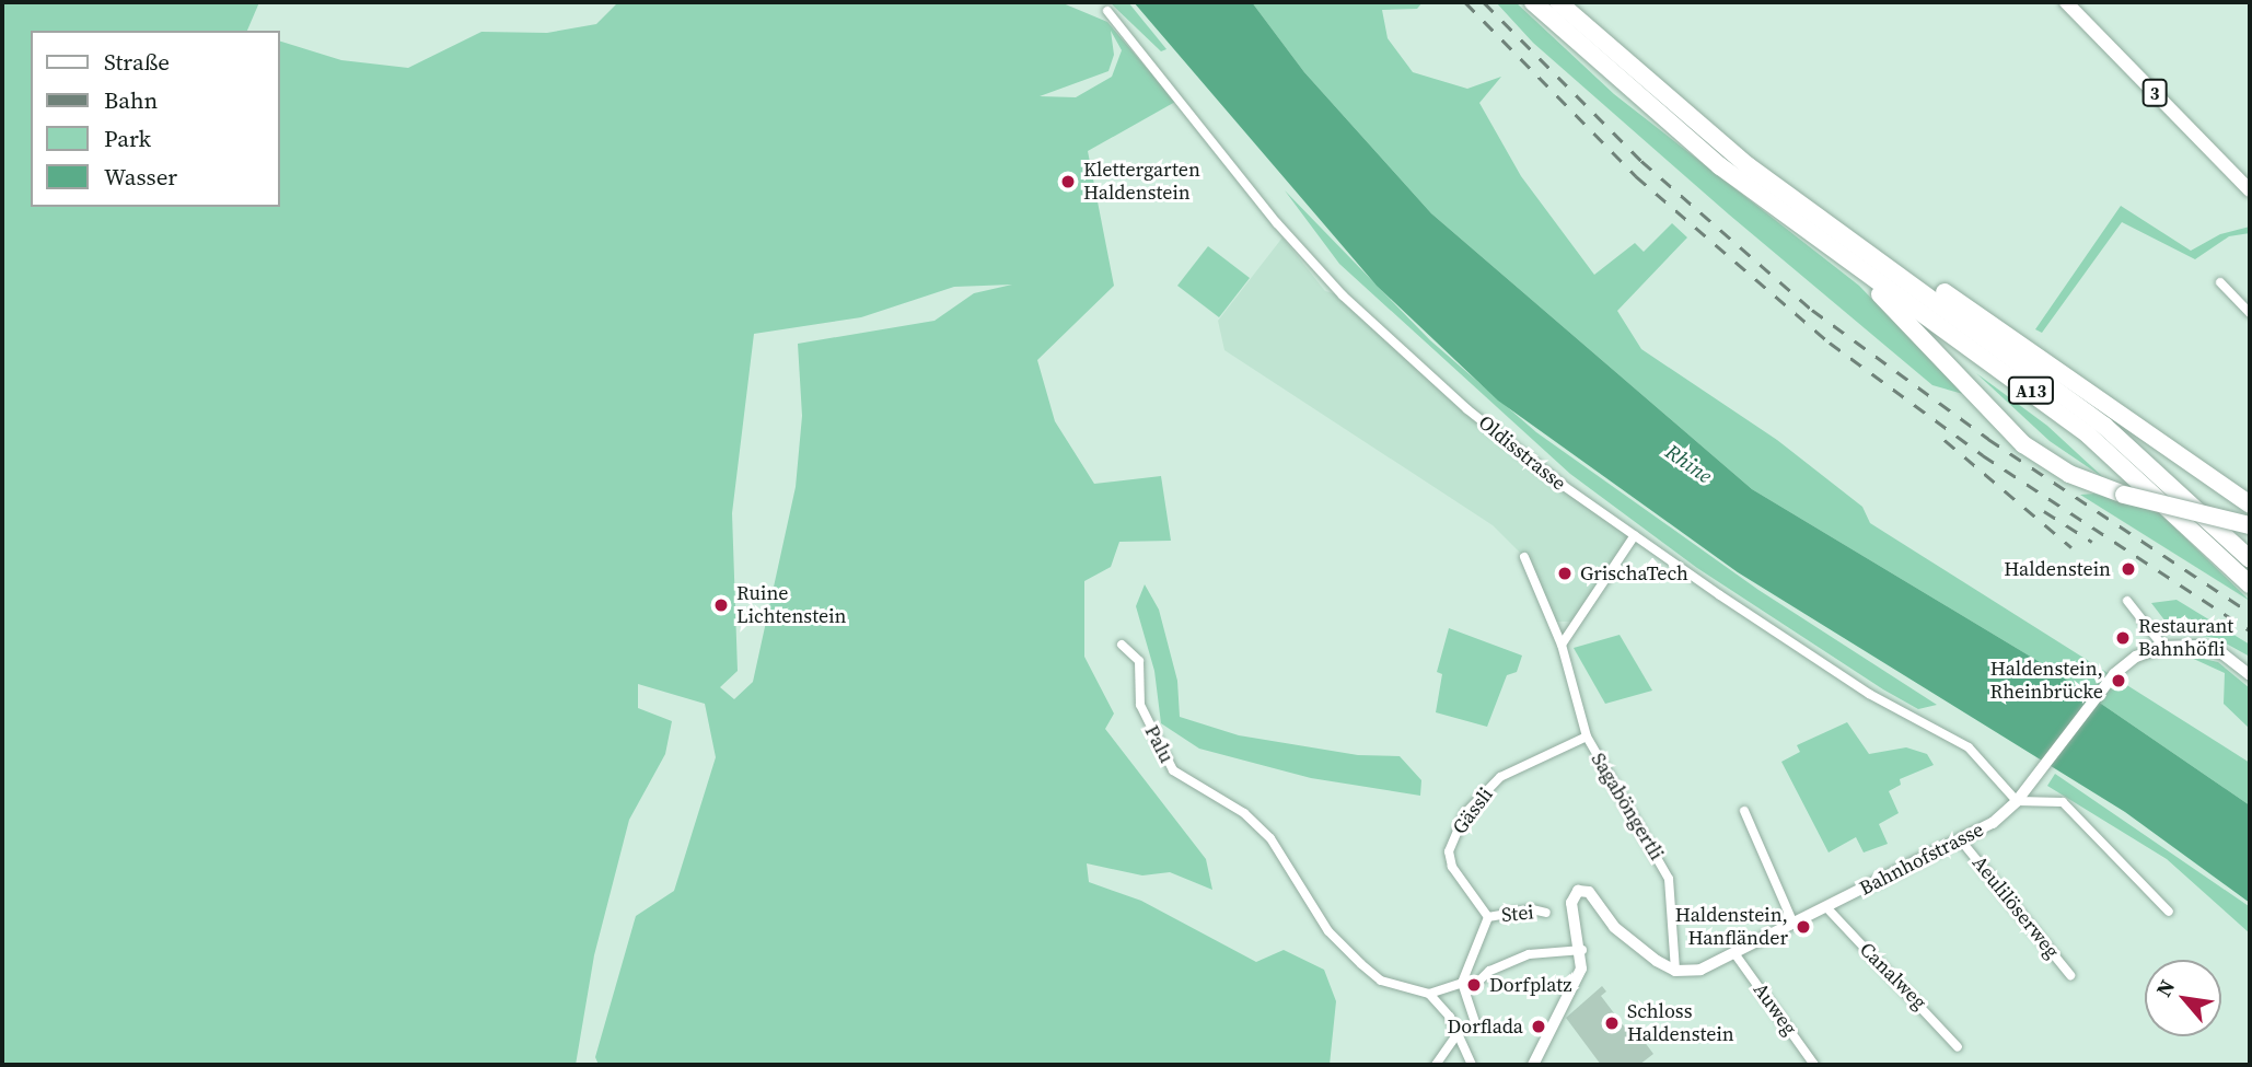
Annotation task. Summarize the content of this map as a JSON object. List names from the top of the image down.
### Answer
{
  "streets": {
    "highway": ["A13"],
    "main road": ["3"],
    "street": [
      "Oldisstrasse",
      "Palu",
      "Sagaböngertli",
      "Gässli",
      "Bahnhofstrasse",
      "Aeulilöserweg",
      "Stei",
      "Canalweg",
      "Auweg"
    ]
  },
  "crossings": [
    ["Oldisstrasse", "Bahnhofstrasse"],
    ["Sagaböngertli", "Gässli"],
    ["Sagaböngertli", "Bahnhofstrasse"],
    ["Gässli", "Stei"],
    ["Bahnhofstrasse", "Aeulilöserweg"],
    ["Bahnhofstrasse", "Canalweg"],
    ["Bahnhofstrasse", "Auweg"]
  ],
  "water": ["Rhine"],
  "places": [
    "Klettergarten Haldenstein",
    "Haldenstein",
    "GrischaTech",
    "Ruine Lichtenstein",
    "Restaurant Bahnhöfli",
    "Haldenstein, Rheinbrücke",
    "Haldenstein, Hanfländer",
    "Dorfplatz",
    "Schloss Haldenstein",
    "Dorflada"
  ],
  "legend": [
    "Straße",
    "Bahn",
    "Park",
    "Wasser"
  ],
  "north": "top left"
}
